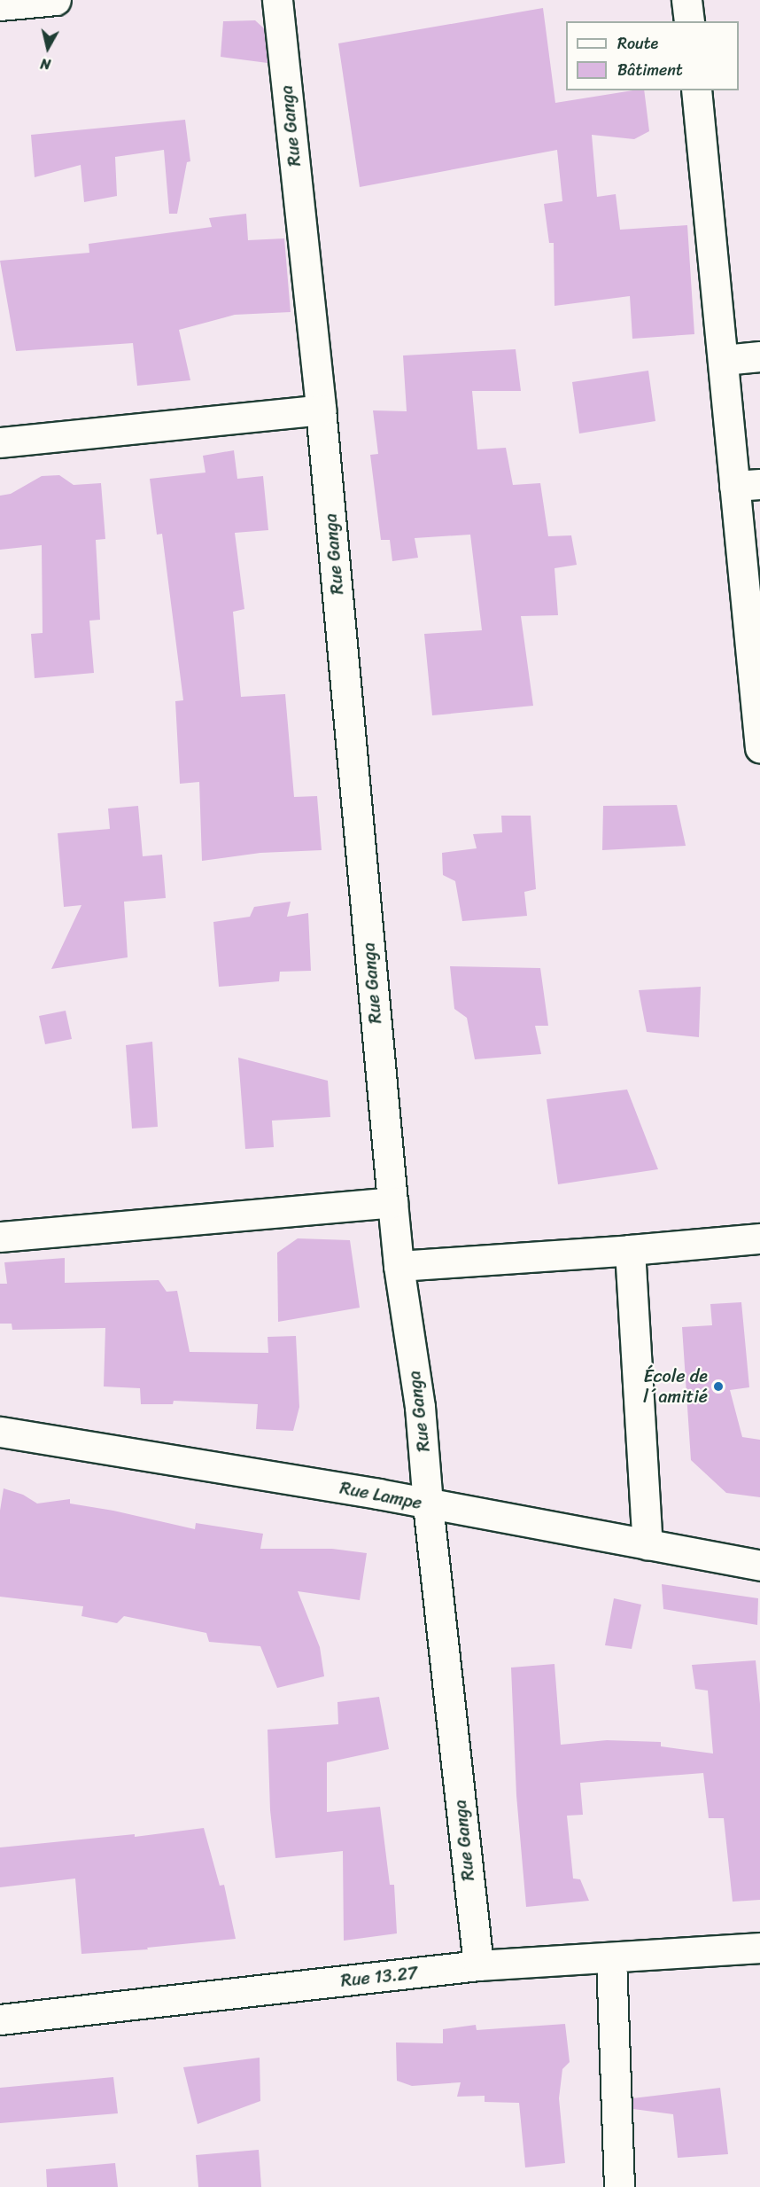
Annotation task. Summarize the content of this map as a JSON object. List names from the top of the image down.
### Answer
{
  "streets": {
    "street": ["Rue Ganga", "Rue Lampe", "Rue 13.27"]
  },
  "crossings": [
    ["Rue Ganga", "Rue Lampe"],
    ["Rue Ganga", "Rue 13.27"]
  ],
  "places": ["École de l´amitié"],
  "legend": ["Route", "Bâtiment"],
  "north": "bottom"
}
